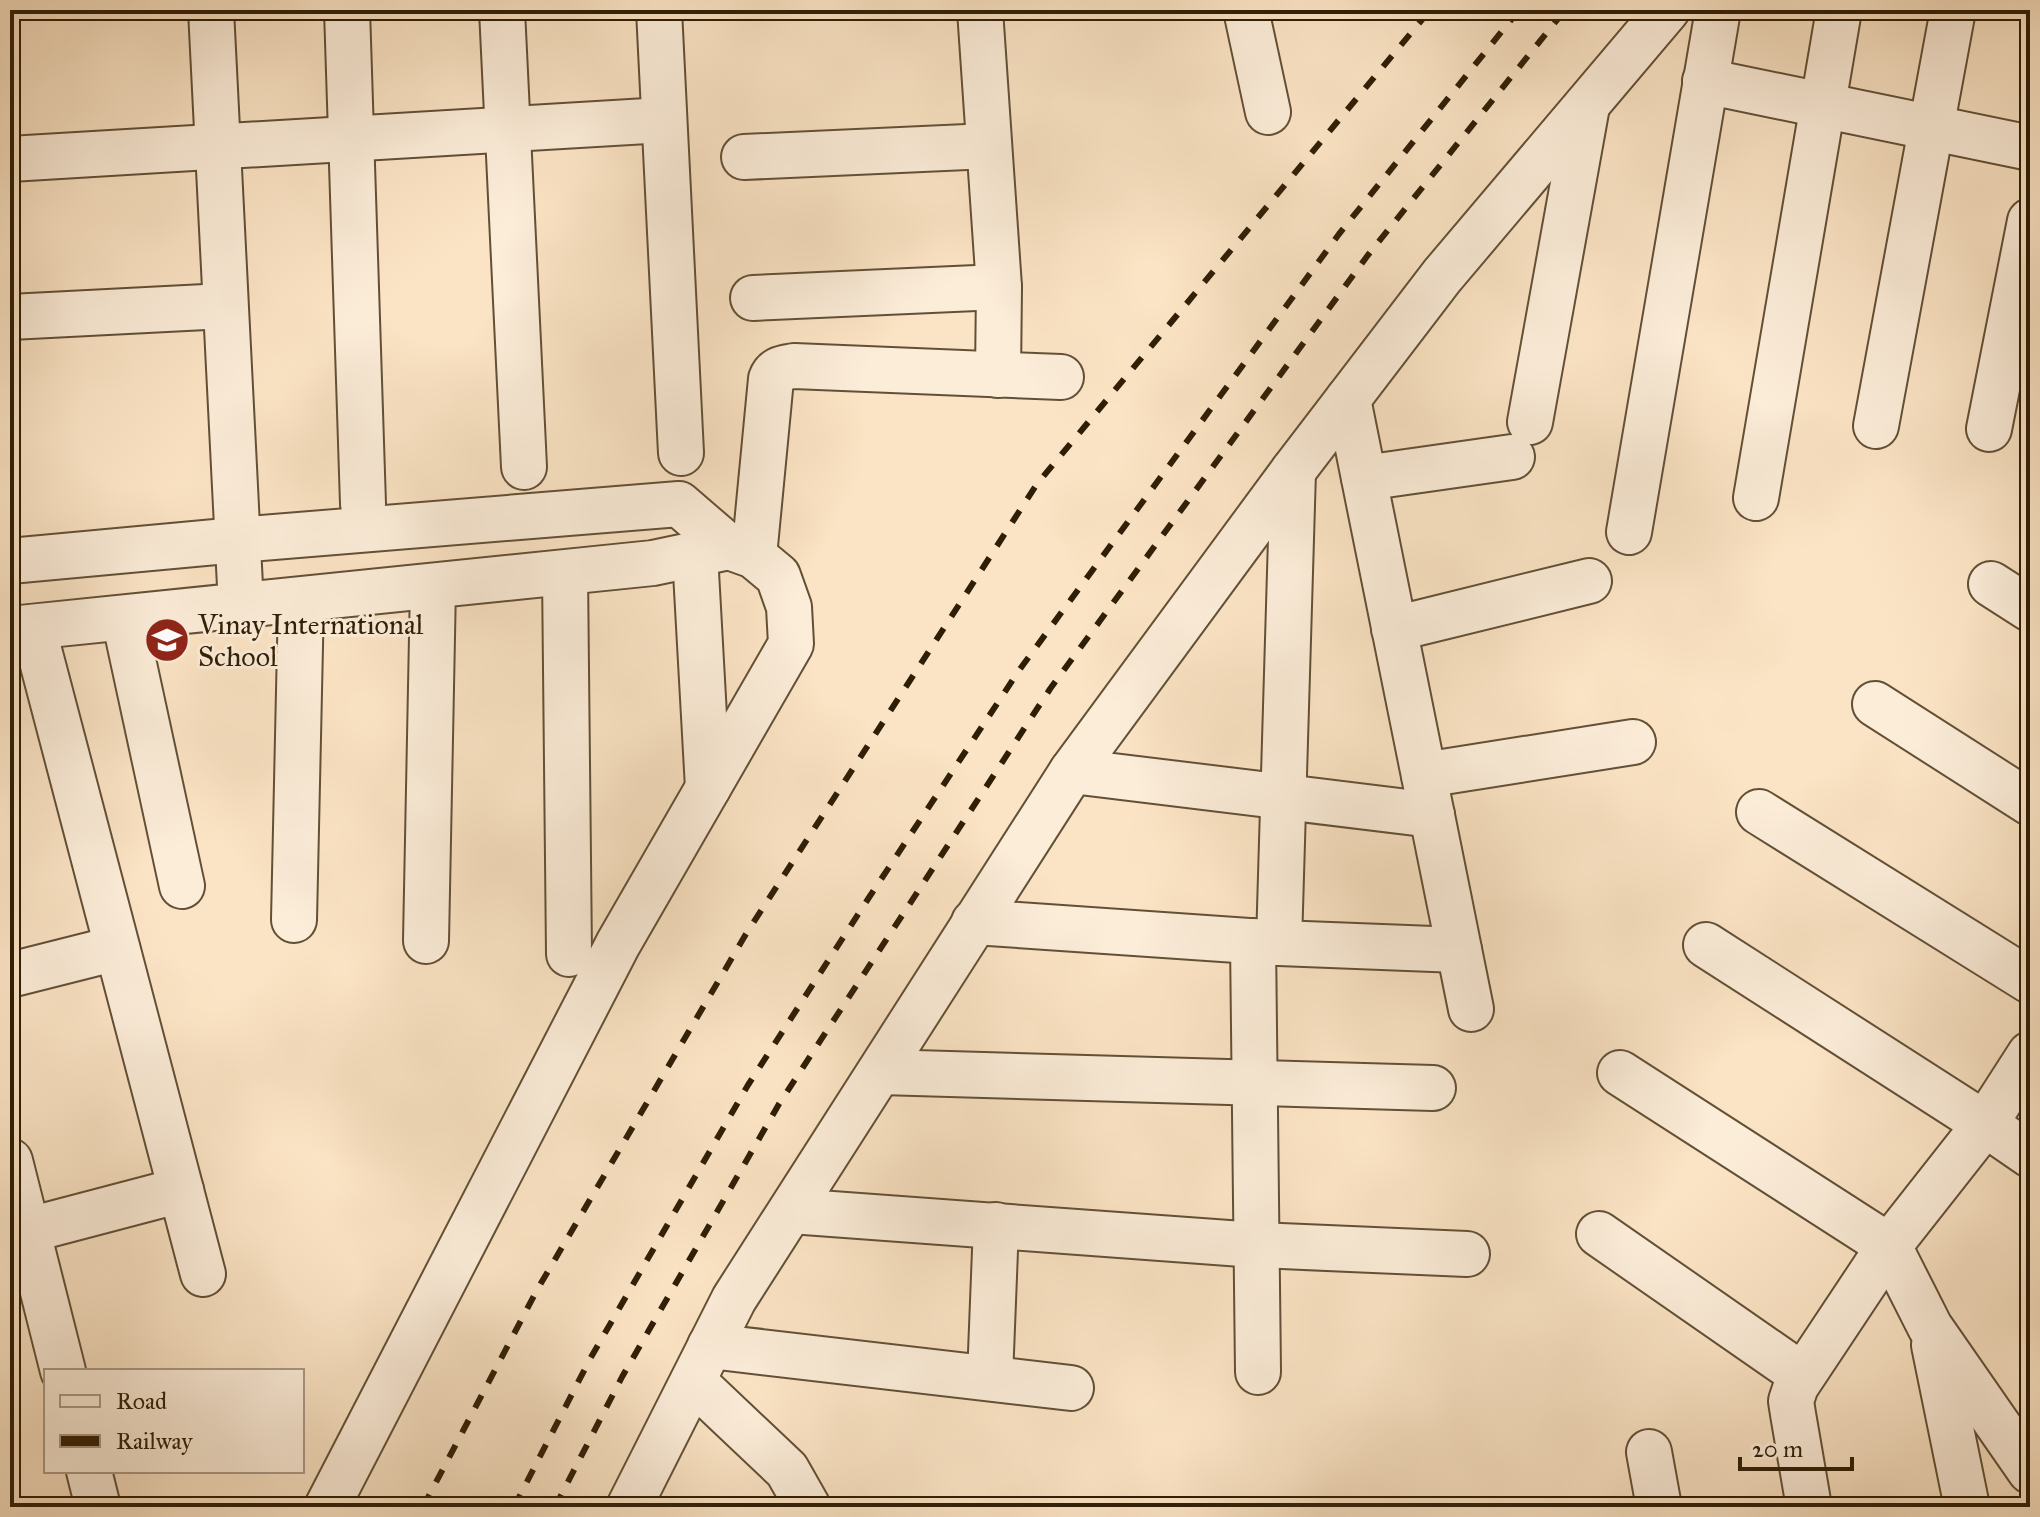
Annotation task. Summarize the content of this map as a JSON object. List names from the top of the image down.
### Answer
{
  "places": {
    "school or university": ["Vinay International School"]
  },
  "legend": ["Road", "Railway"],
  "scale_bar": "20 m"
}
